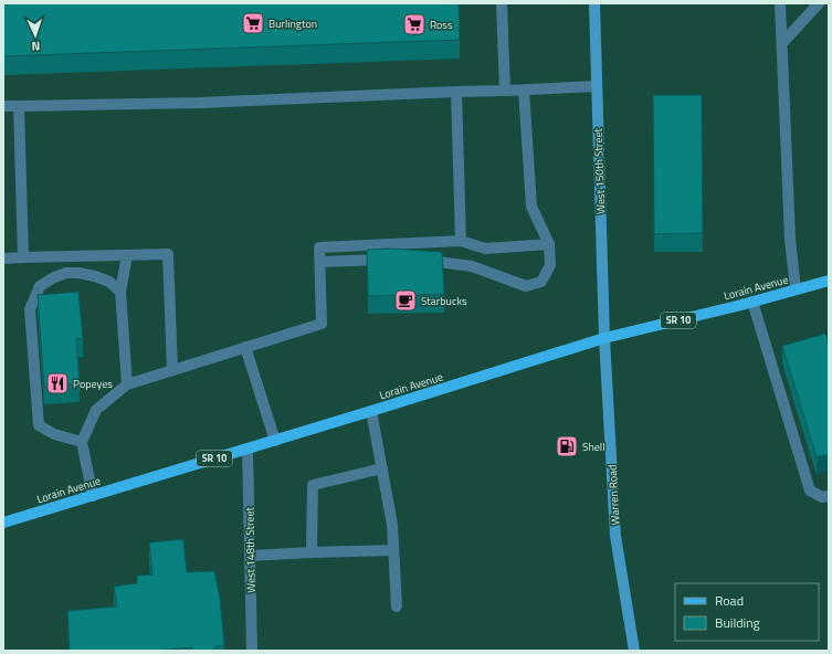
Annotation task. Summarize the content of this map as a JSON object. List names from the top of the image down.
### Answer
{
  "streets": {
    "main road": [
      "West 150th Street",
      "Lorain Avenue",
      "SR 10",
      "Warren Road"
    ],
    "street": ["West 148th Street"]
  },
  "crossings": [
    ["West 150th Street", "Lorain Avenue"],
    ["West 150th Street", "Warren Road"],
    ["Lorain Avenue", "Warren Road"],
    ["Lorain Avenue", "West 148th Street"]
  ],
  "places": {
    "supermarket": ["Burlington", "Ross"],
    "cafe": ["Starbucks"],
    "restaurant": ["Popeyes"],
    "fuel station": ["Shell"]
  },
  "legend": ["Road", "Building"],
  "north": "bottom"
}
